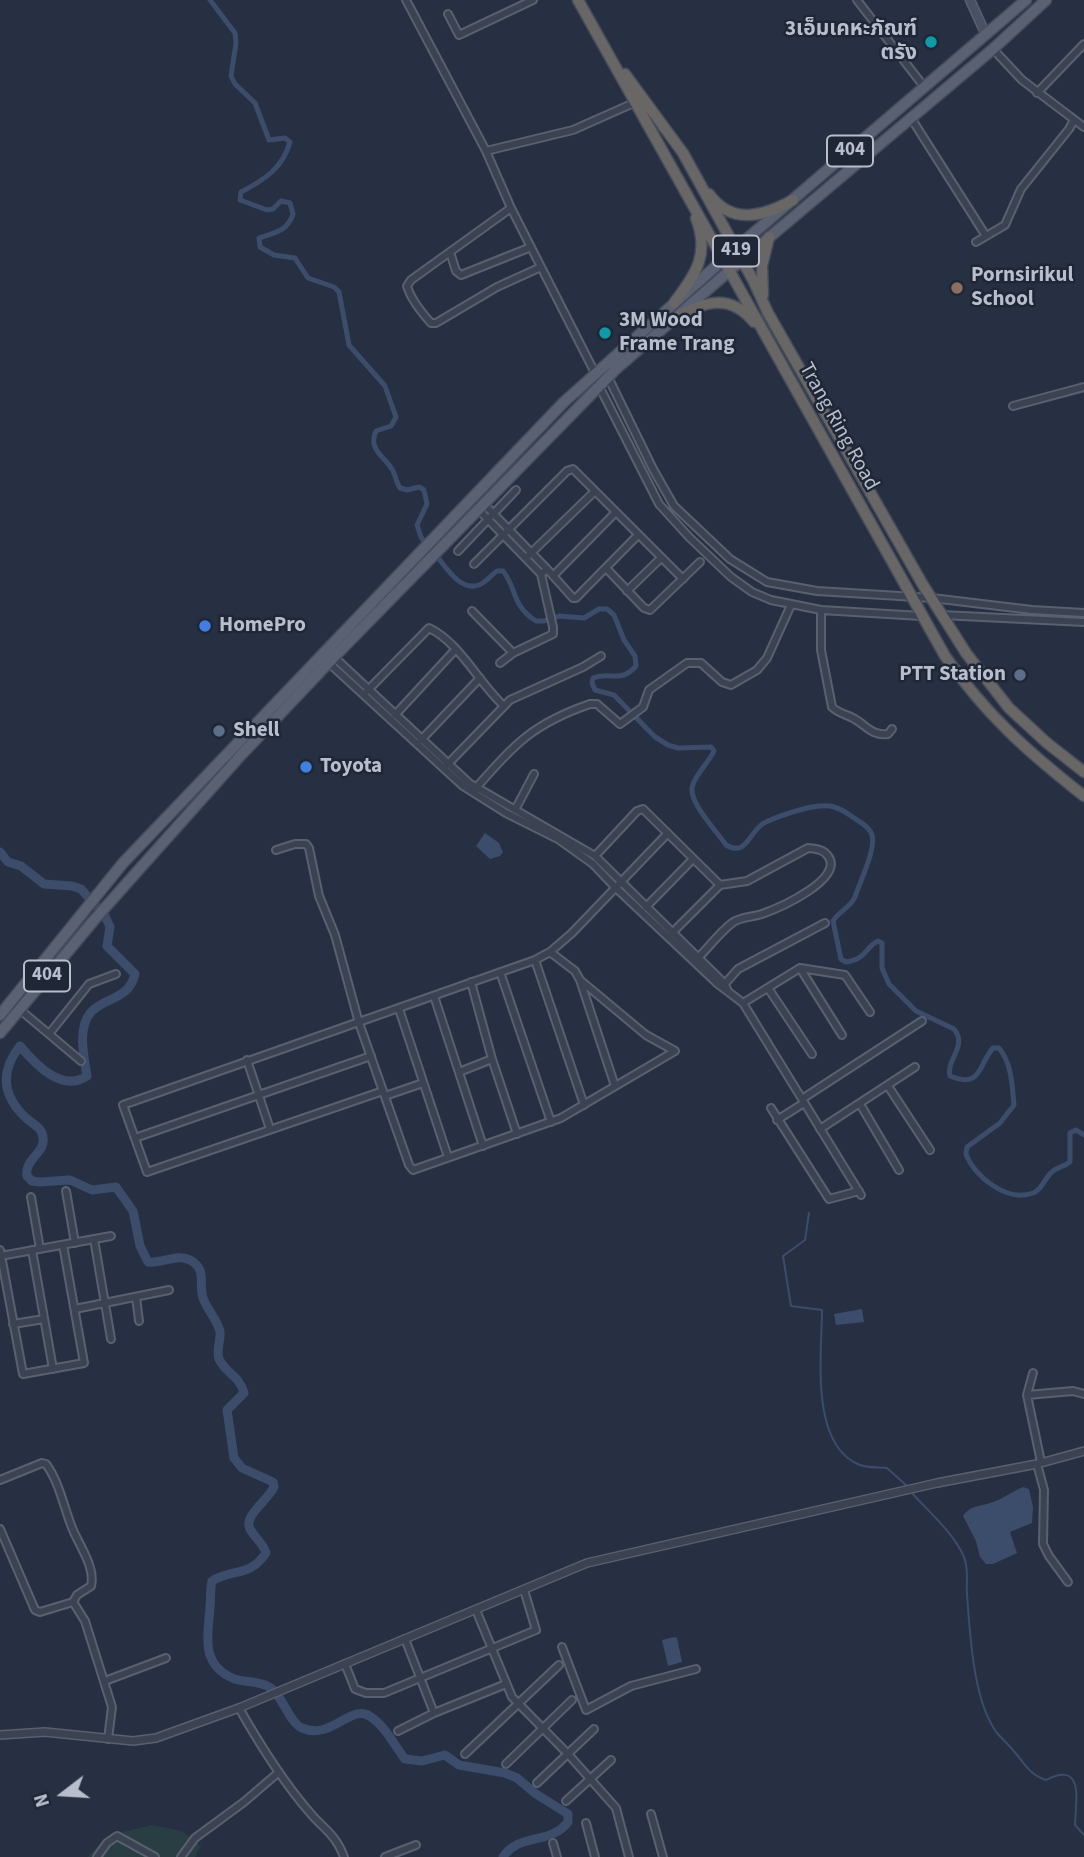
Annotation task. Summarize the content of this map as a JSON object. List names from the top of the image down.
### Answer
{
  "streets": {
    "highway": ["404", "419", "Trang Ring Road"]
  },
  "crossings": [
    ["404", "Trang Ring Road"]
  ],
  "places": [
    "3เอ็มเคหะภัณฑ์ ตรัง",
    "Pornsirikul School",
    "3M Wood Frame Trang",
    "HomePro",
    "PTT Station",
    "Shell",
    "Toyota"
  ],
  "north": "left"
}
